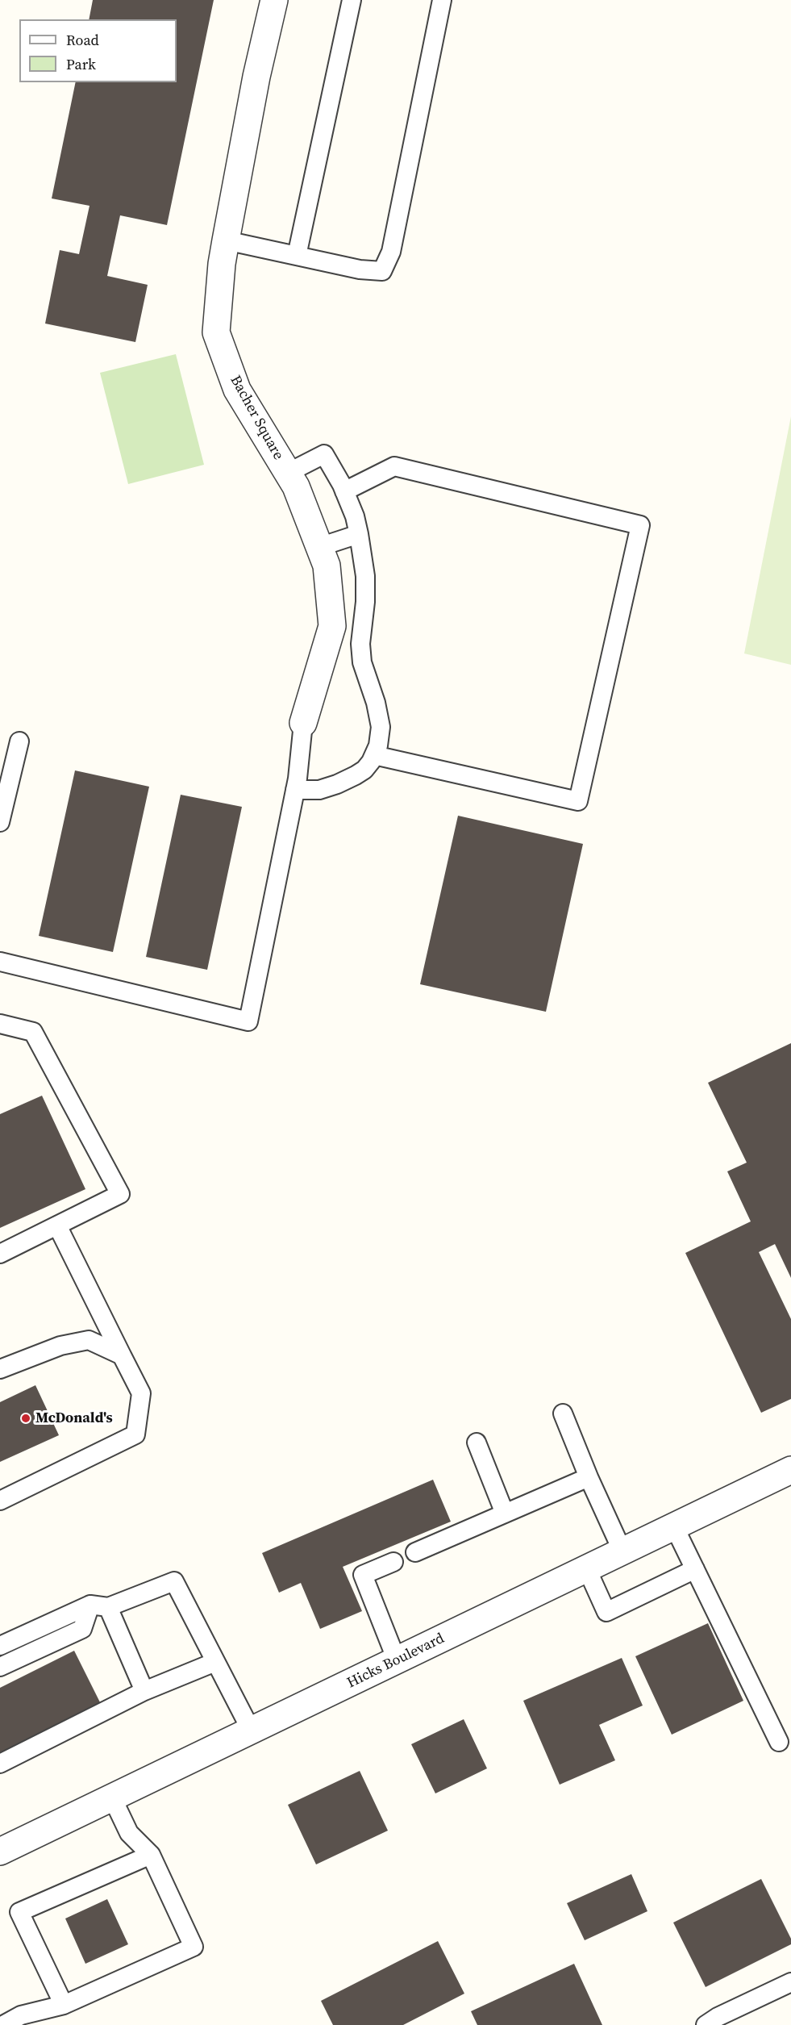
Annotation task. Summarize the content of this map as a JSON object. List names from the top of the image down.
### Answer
{
  "streets": {
    "street": ["Bacher Square", "Hicks Boulevard"]
  },
  "places": ["McDonald's"],
  "legend": ["Road", "Park"]
}
